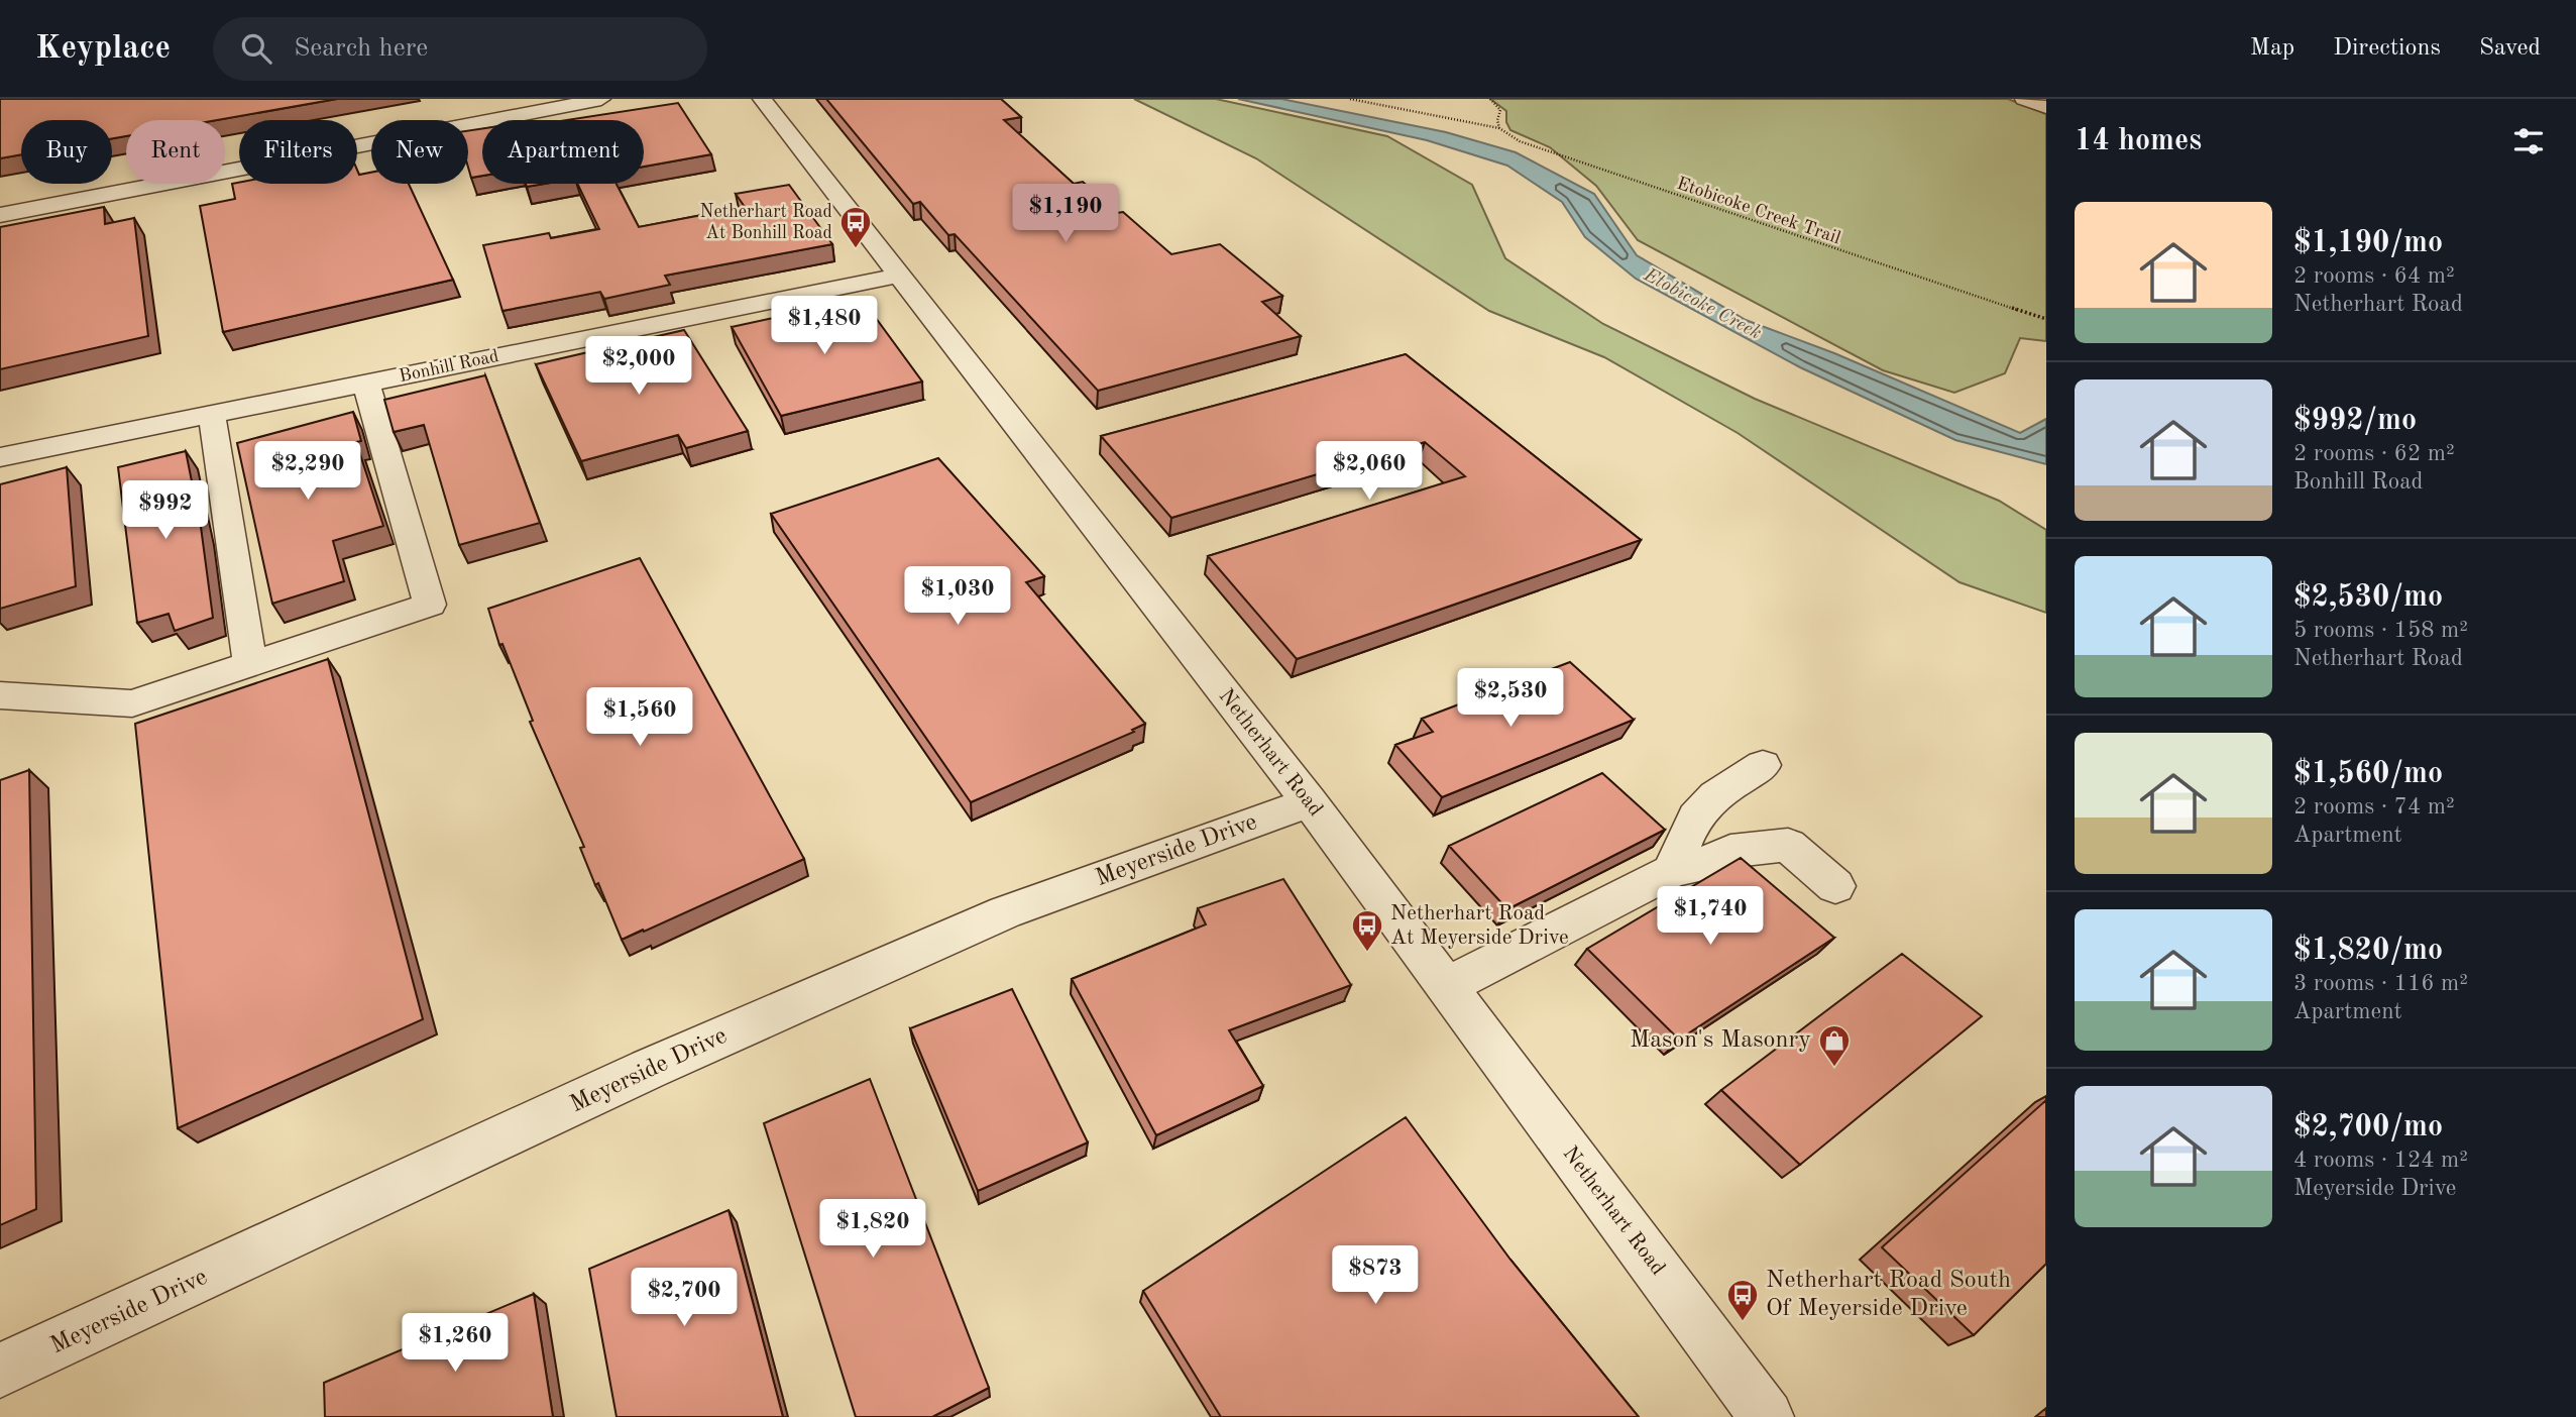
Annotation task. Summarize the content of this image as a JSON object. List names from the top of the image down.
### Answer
{
  "streets": {
    "street": ["Bonhill Road", "Netherhart Road", "Meyerside Drive"],
    "path": ["Etobicoke Creek Trail"]
  },
  "crossings": [
    ["Bonhill Road", "Netherhart Road"],
    ["Netherhart Road", "Meyerside Drive"]
  ],
  "water": ["Etobicoke Creek"],
  "places": {
    "bus stop": ["Netherhart Road At Bonhill Road", "Netherhart Road At Meyerside Drive", "Netherhart Road South Of Meyerside Drive"],
    "shop": ["Mason's Masonry"]
  },
  "page": {
    "header": "Keyplace",
    "search": "Search here",
    "nav": ["Map", "Directions", "Saved"],
    "heading": "14 homes",
    "chip": [
      "Buy",
      "Rent",
      "Filters",
      "New",
      "Apartment"
    ],
    "price": [
      "$1,190",
      "$1,480",
      "$2,000",
      "$2,290",
      "$2,060",
      "$992",
      "$1,030",
      "$2,530",
      "$1,560",
      "$1,740",
      "$1,820",
      "$873",
      "$2,700",
      "$1,260"
    ],
    "list": [
      {
        "name": "$1,190/mo",
        "note": "2 rooms · 64 m² · Netherhart Road"
      },
      {
        "name": "$992/mo",
        "note": "2 rooms · 62 m² · Bonhill Road"
      },
      {
        "name": "$2,530/mo",
        "note": "5 rooms · 158 m² · Netherhart Road"
      },
      {
        "name": "$1,560/mo",
        "note": "2 rooms · 74 m² · Apartment"
      },
      {
        "name": "$1,820/mo",
        "note": "3 rooms · 116 m² · Apartment"
      },
      {
        "name": "$2,700/mo",
        "note": "4 rooms · 124 m² · Meyerside Drive"
      }
    ]
  }
}
